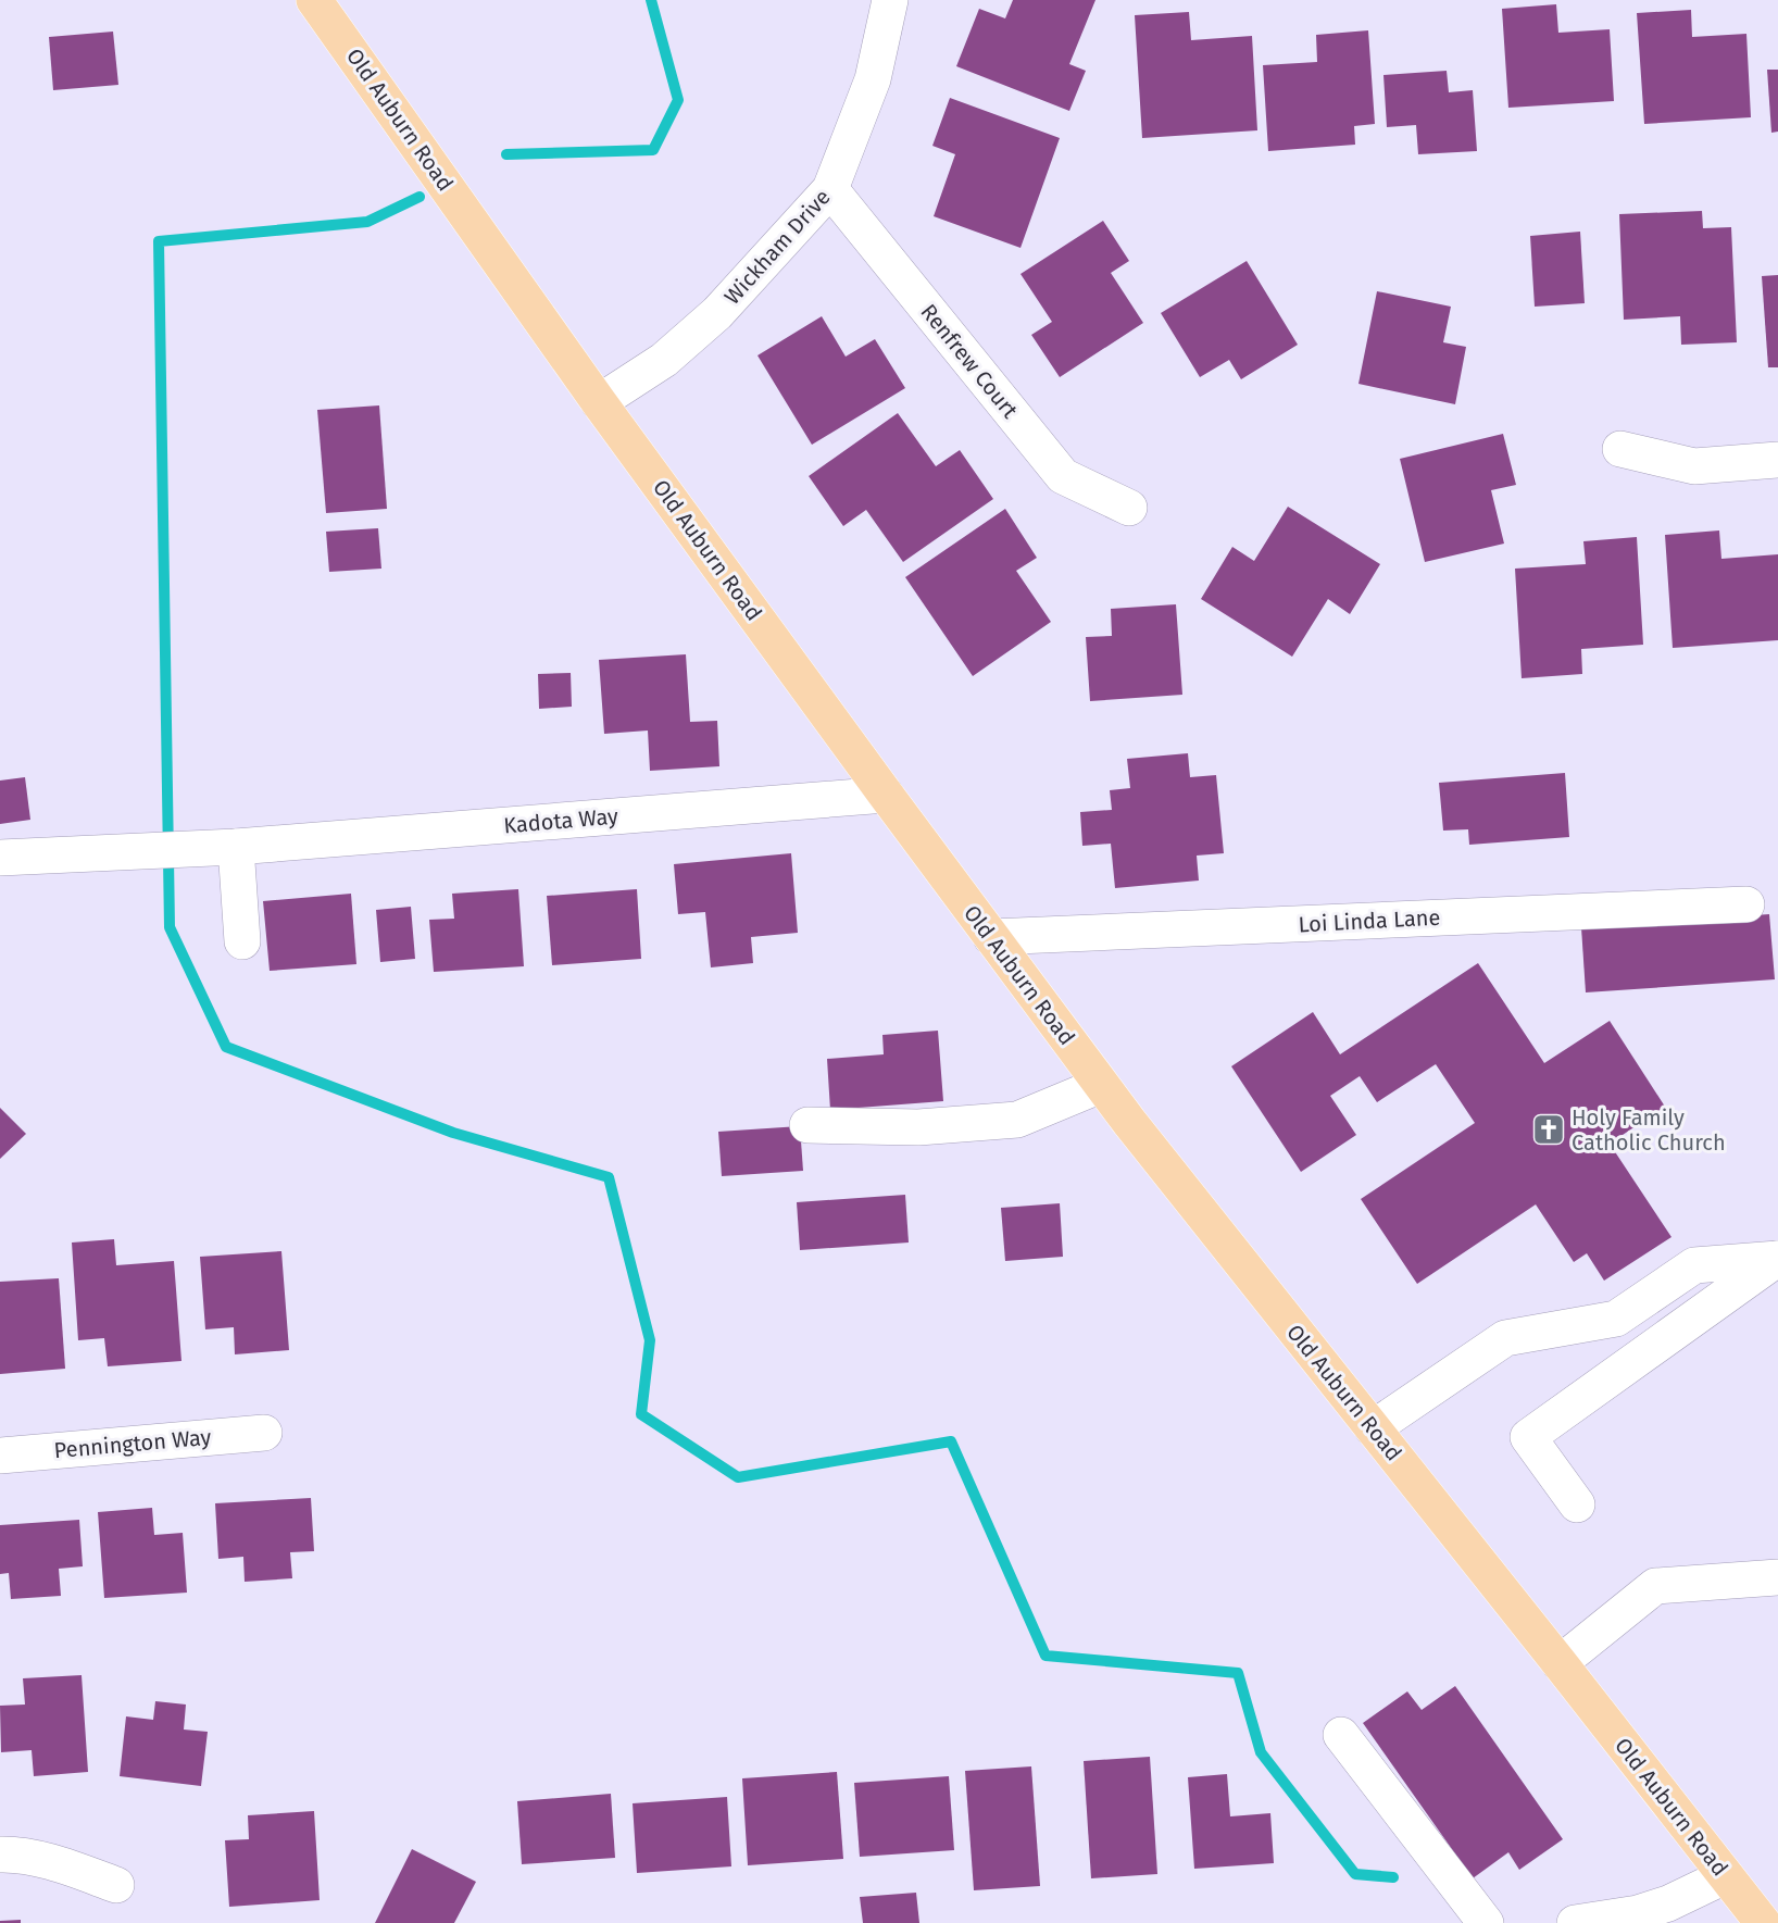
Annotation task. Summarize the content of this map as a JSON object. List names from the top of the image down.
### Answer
{
  "streets": {
    "main road": ["Old Auburn Road"],
    "street": [
      "Wickham Drive",
      "Renfrew Court",
      "Kadota Way",
      "Loi Linda Lane",
      "Pennington Way"
    ]
  },
  "crossings": [
    ["Old Auburn Road", "Wickham Drive"],
    ["Old Auburn Road", "Kadota Way"],
    ["Old Auburn Road", "Loi Linda Lane"],
    ["Wickham Drive", "Renfrew Court"]
  ],
  "places": {
    "church": ["Holy Family Catholic Church"]
  }
}
